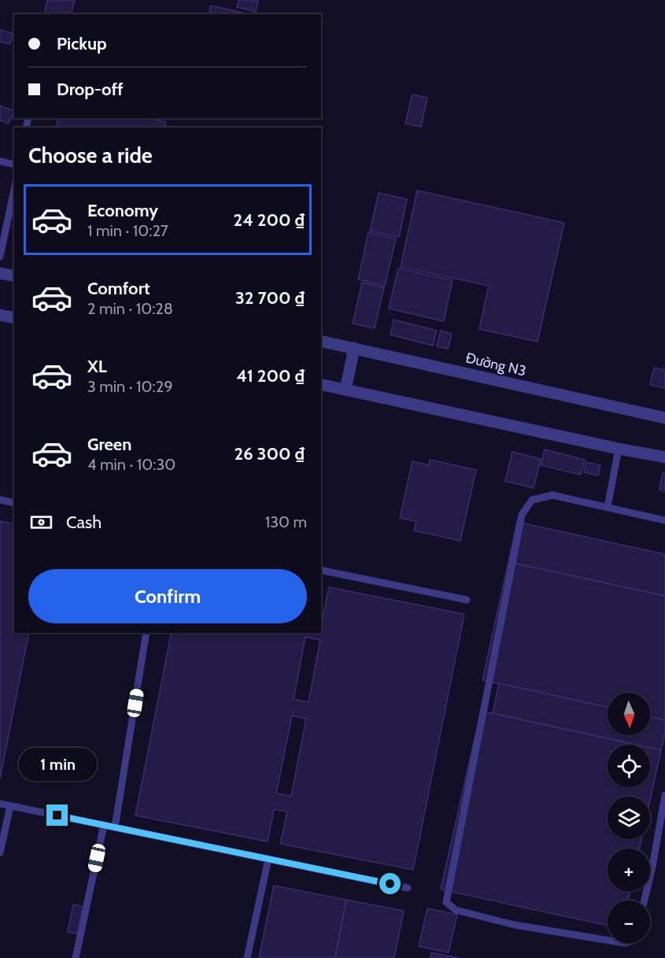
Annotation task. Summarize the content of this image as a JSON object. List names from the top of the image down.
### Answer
{
  "streets": {
    "street": ["Đường N3"]
  },
  "north": "bottom",
  "page": {
    "banner": ["Pickup", "Drop-off"],
    "heading": "Choose a ride",
    "list": [
      {
        "name": "Economy",
        "note": "1 min · 10:27",
        "value": "24 200 ₫"
      },
      {
        "name": "Comfort",
        "note": "2 min · 10:28",
        "value": "32 700 ₫"
      },
      {
        "name": "XL",
        "note": "3 min · 10:29",
        "value": "41 200 ₫"
      },
      {
        "name": "Green",
        "note": "4 min · 10:30",
        "value": "26 300 ₫"
      }
    ],
    "pay": ["Cash", "130 m"],
    "buttons": "Confirm",
    "map_buttons": ["+", "−"],
    "bubble": "1 min"
  }
}
